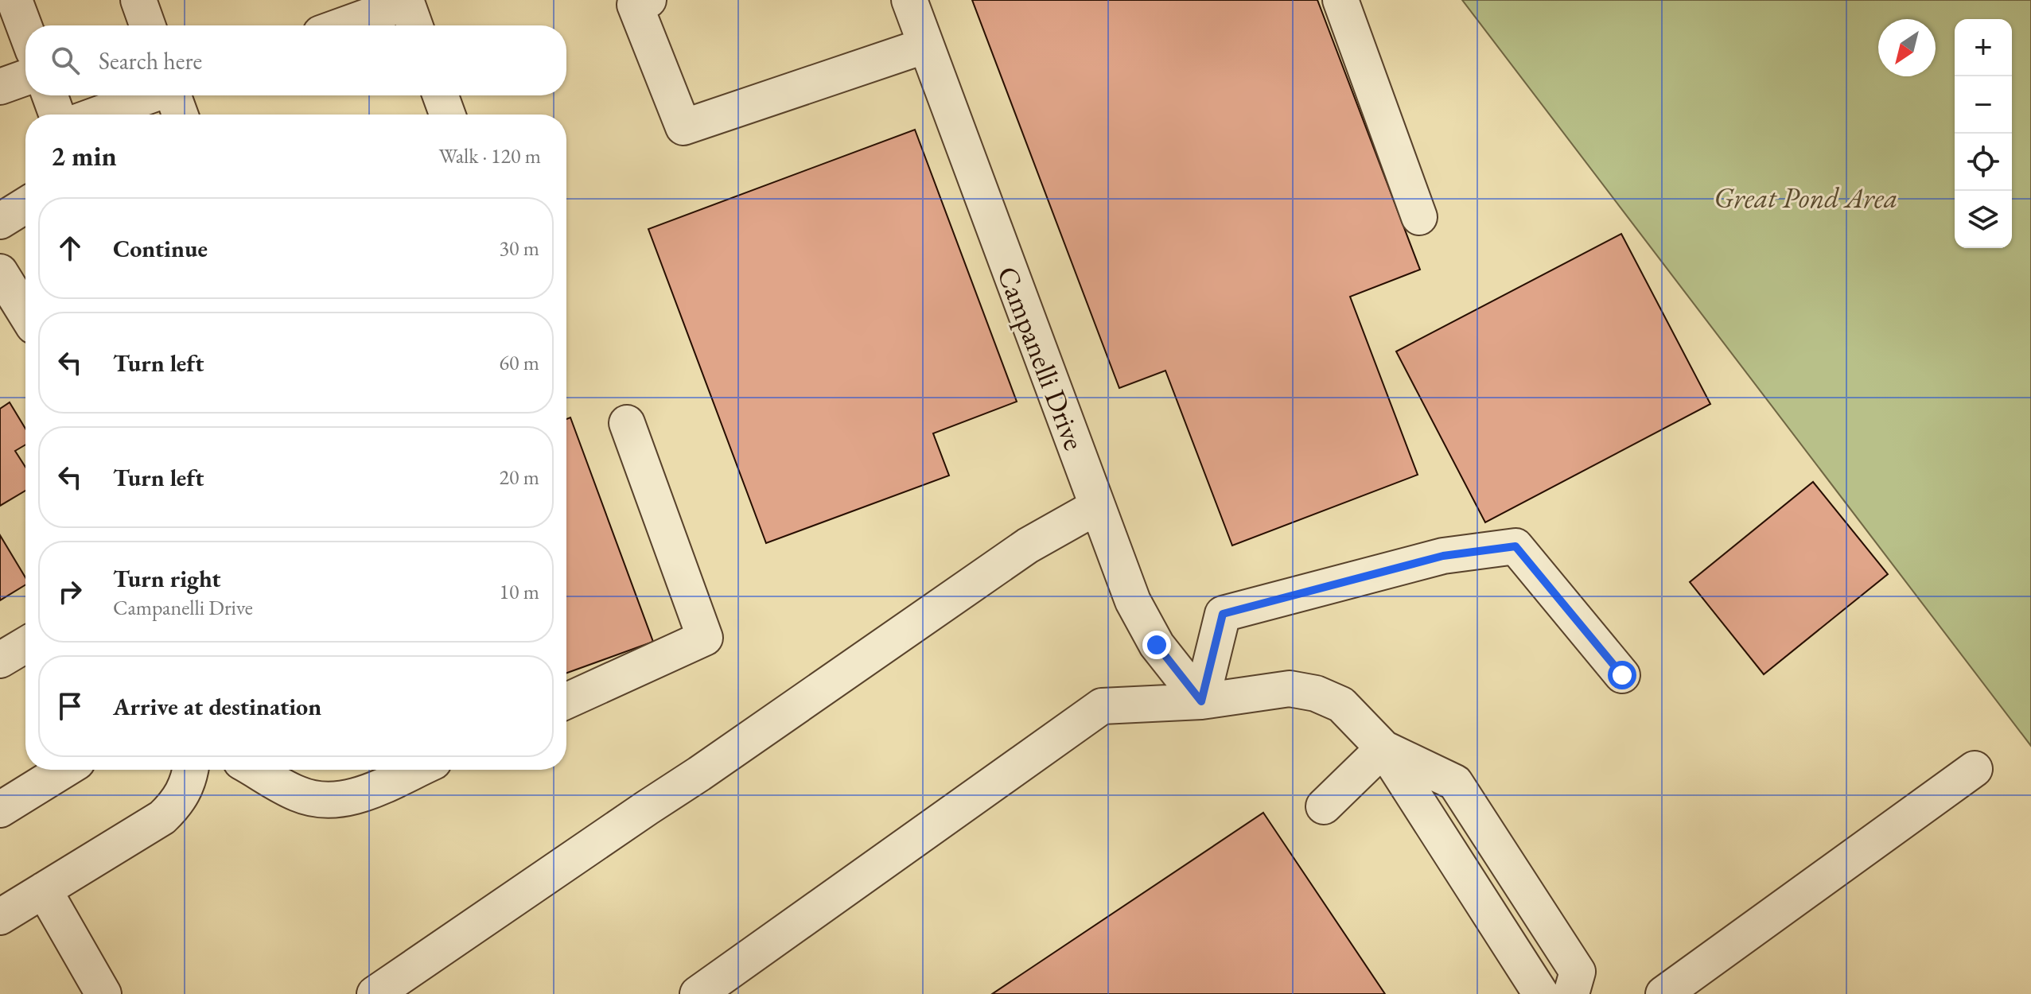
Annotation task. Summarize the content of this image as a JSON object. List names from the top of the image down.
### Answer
{
  "streets": {
    "street": ["Campanelli Drive"]
  },
  "parks": ["Great Pond Area"],
  "north": "bottom left",
  "page": {
    "map_buttons": ["+", "−"],
    "search": "Search here",
    "heading": ["2 min", "Walk · 120 m"],
    "list": [
      ["Continue", "30 m"],
      ["Turn left", "60 m"],
      ["Turn left", "20 m"],
      ["Turn right", "Campanelli Drive", "10 m"],
      "Arrive at destination"
    ]
  }
}
